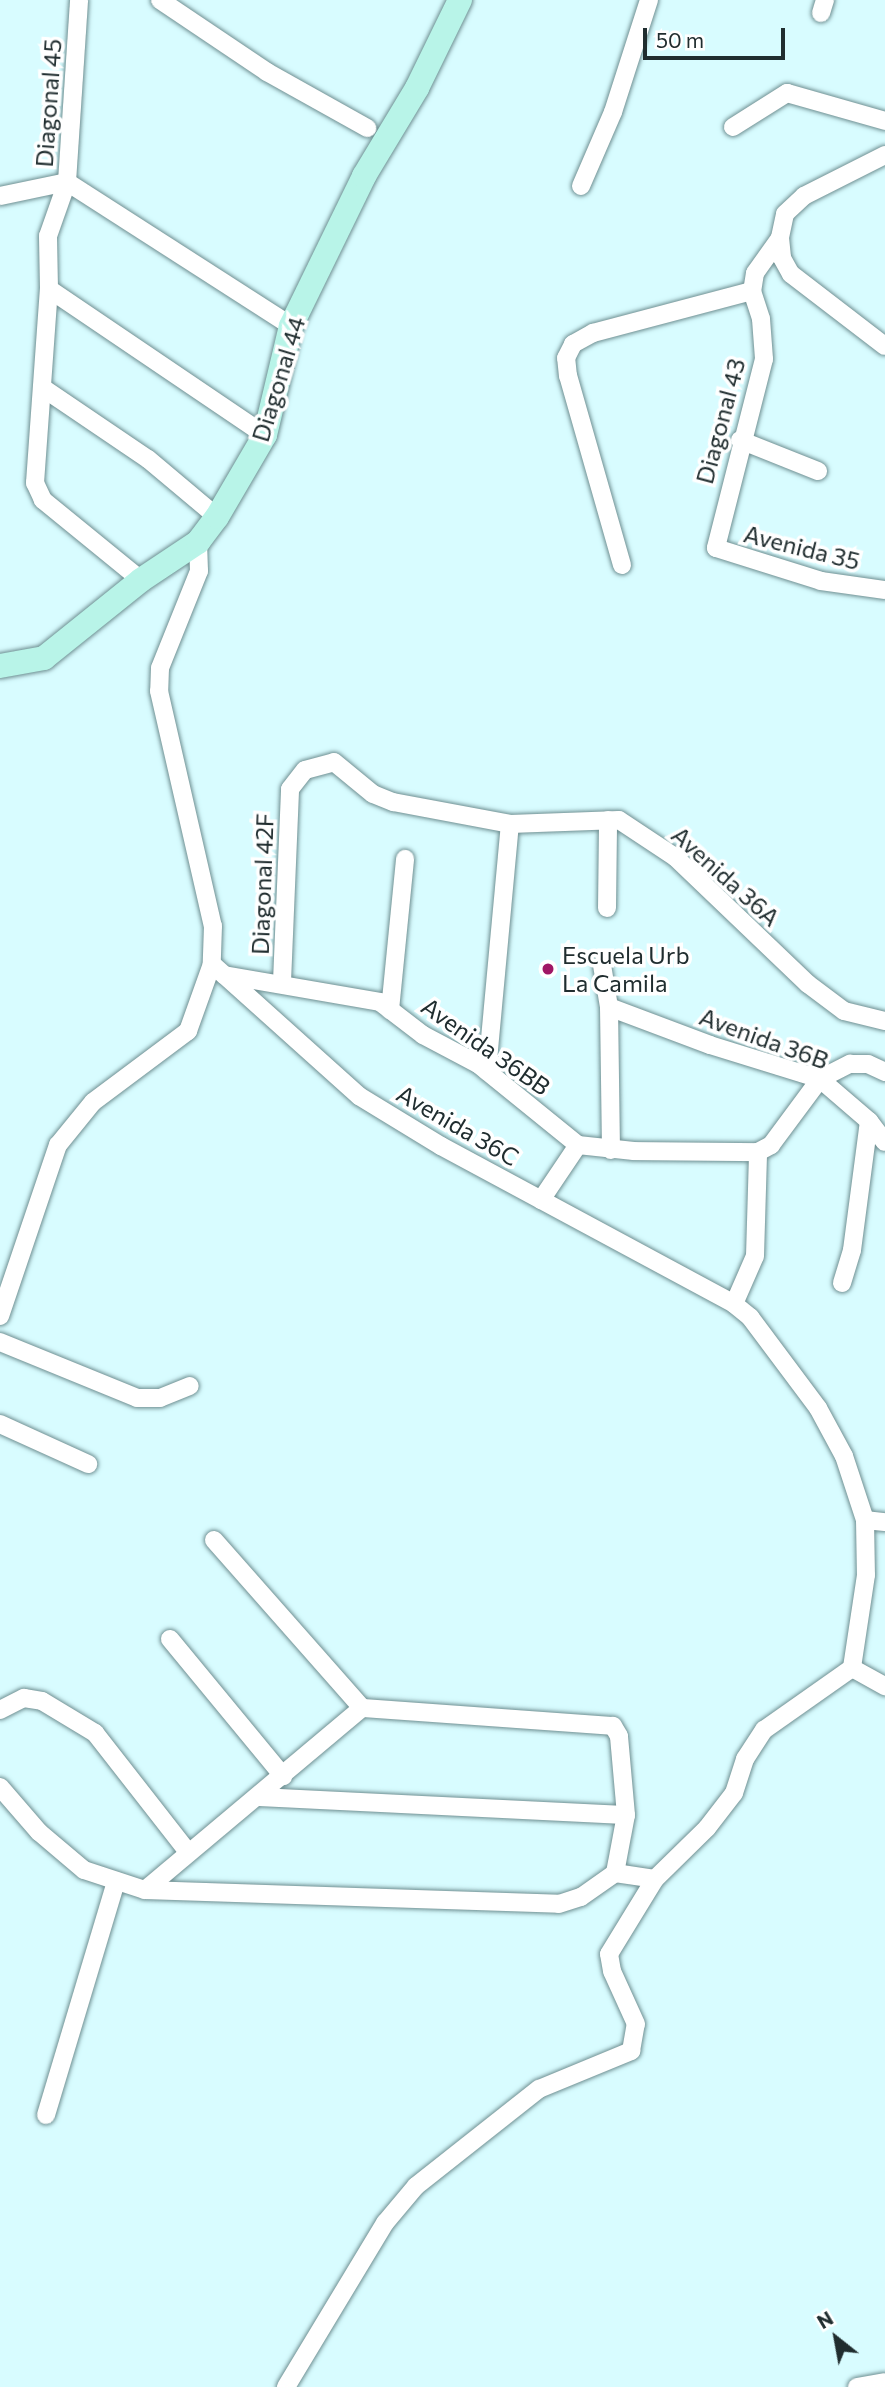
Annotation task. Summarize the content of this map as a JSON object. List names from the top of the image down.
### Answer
{
  "streets": {
    "main road": ["Diagonal 44"],
    "street": [
      "Diagonal 45",
      "Diagonal 43",
      "Avenida 35",
      "Avenida 36A",
      "Diagonal 42F",
      "Avenida 36B",
      "Avenida 36BB",
      "Avenida 36C"
    ]
  },
  "crossings": [
    ["Diagonal 43", "Avenida 35"],
    ["Diagonal 42F", "Avenida 36BB"],
    ["Avenida 36BB", "Avenida 36C"]
  ],
  "places": ["Escuela Urb La Camila"],
  "scale_bar": "50 m",
  "north": "top left"
}
